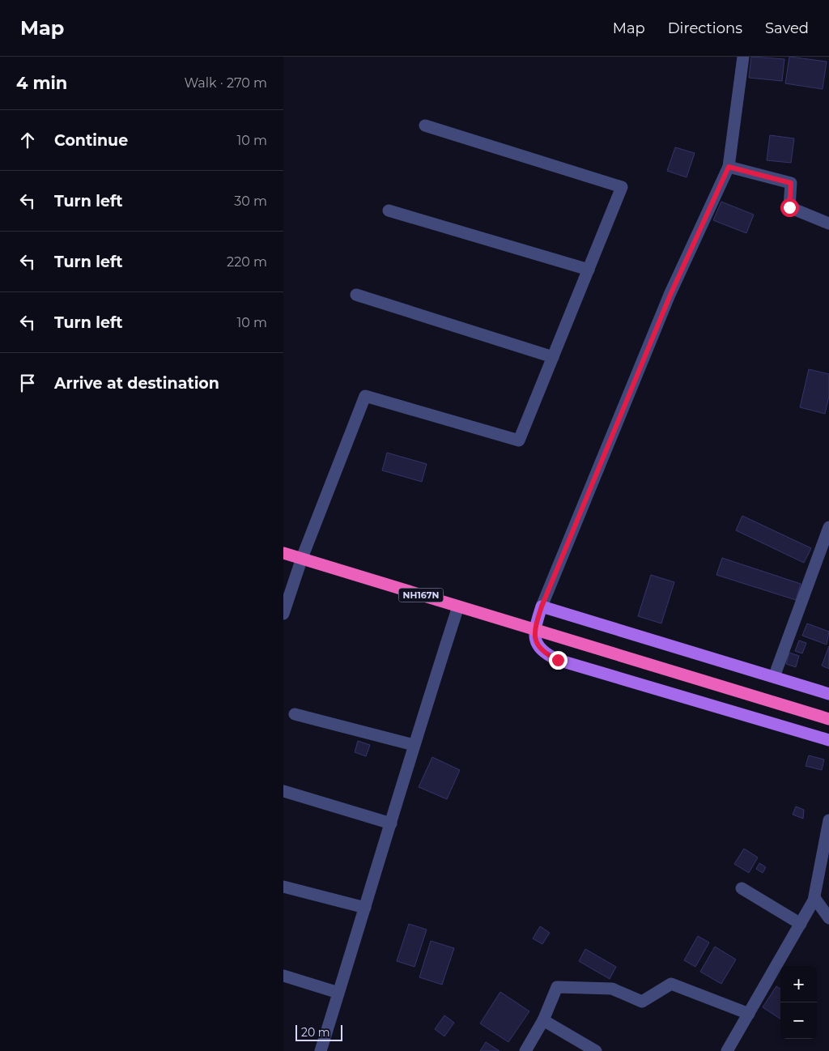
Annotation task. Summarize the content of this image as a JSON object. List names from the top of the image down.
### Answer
{
  "streets": {
    "highway": ["NH167N"]
  },
  "scale_bar": "20 m",
  "page": {
    "header": "Map",
    "nav": ["Map", "Directions", "Saved"],
    "heading": ["4 min", "Walk · 270 m"],
    "list": [
      ["Continue", "10 m"],
      ["Turn left", "30 m"],
      ["Turn left", "220 m"],
      ["Turn left", "10 m"],
      "Arrive at destination"
    ],
    "map_buttons": ["+", "−"],
    "scale": "20 m"
  }
}
